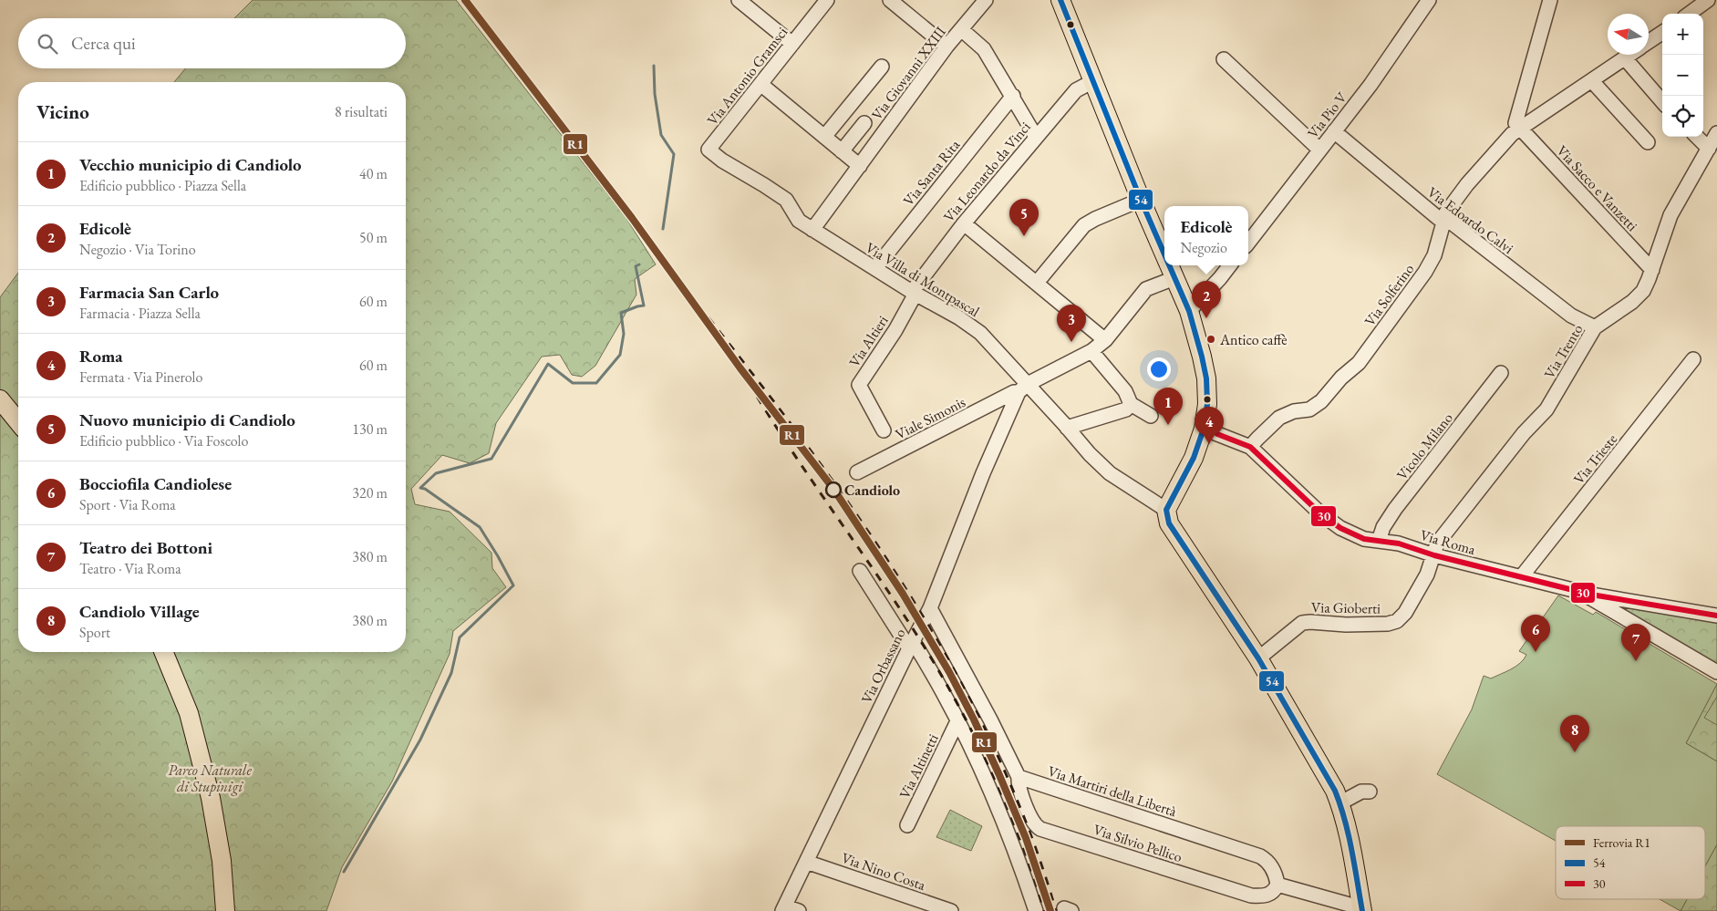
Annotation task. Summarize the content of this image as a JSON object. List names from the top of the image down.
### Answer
{
  "streets": {
    "street": [
      "Via Giovanni XXIII",
      "Via Antonio Gramsci",
      "Via Pio V",
      "Via Leonardo da Vinci",
      "Via Santa Rita",
      "Via Sacco e Vanzetti",
      "Via Edoardo Calvi",
      "Via Villa di Montpascal",
      "Via Solferino",
      "Via Altieri",
      "Via Trento",
      "Viale Simonis",
      "Vicolo Milano",
      "Via Trieste",
      "Via Roma",
      "Via Gioberti",
      "Via Orbassano",
      "Via Altinetti",
      "Via Martiri della Libertà",
      "Via Silvio Pellico",
      "Via Nino Costa"
    ]
  },
  "crossings": [
    ["Via Giovanni XXIII", "Via Villa di Montpascal"],
    ["Via Antonio Gramsci", "Via Villa di Montpascal"],
    ["Via Pio V", "Via Edoardo Calvi"],
    ["Via Leonardo da Vinci", "Via Villa di Montpascal"],
    ["Via Leonardo da Vinci", "Via Altieri"],
    ["Via Santa Rita", "Via Villa di Montpascal"],
    ["Via Sacco e Vanzetti", "Via Solferino"],
    ["Via Sacco e Vanzetti", "Via Trento"],
    ["Via Edoardo Calvi", "Via Solferino"],
    ["Via Edoardo Calvi", "Via Trento"],
    ["Via Villa di Montpascal", "Via Altieri"],
    ["Via Villa di Montpascal", "Viale Simonis"],
    ["Via Villa di Montpascal", "Via Orbassano"],
    ["Via Solferino", "Via Roma"],
    ["Via Trento", "Via Roma"],
    ["Via Trento", "Via Gioberti"],
    ["Viale Simonis", "Via Orbassano"],
    ["Vicolo Milano", "Via Roma"],
    ["Via Trieste", "Via Roma"],
    ["Via Roma", "Via Gioberti"],
    ["Via Orbassano", "Via Nino Costa"],
    ["Via Martiri della Libertà", "Via Silvio Pellico"]
  ],
  "parks": ["Parco Naturale di Stupinigi"],
  "places": ["Antico caffè", "Candiolo"],
  "lines": ["rail line R1", "transit line 54", "transit line 30"],
  "legend": ["Ferrovia R1", "54", "30"],
  "north": "left",
  "page": {
    "map_buttons": ["+", "−"],
    "search": "Cerca qui",
    "heading": ["Vicino", "8 risultati"],
    "list": [
      {
        "mark": "1",
        "name": "Vecchio municipio di Candiolo",
        "note": "Edificio pubblico · Piazza Sella",
        "value": "40 m"
      },
      {
        "mark": "2",
        "name": "Edicolè",
        "note": "Negozio · Via Torino",
        "value": "50 m"
      },
      {
        "mark": "3",
        "name": "Farmacia San Carlo",
        "note": "Farmacia · Piazza Sella",
        "value": "60 m"
      },
      {
        "mark": "4",
        "name": "Roma",
        "note": "Fermata · Via Pinerolo",
        "value": "60 m"
      },
      {
        "mark": "5",
        "name": "Nuovo municipio di Candiolo",
        "note": "Edificio pubblico · Via Foscolo",
        "value": "130 m"
      },
      {
        "mark": "6",
        "name": "Bocciofila Candiolese",
        "note": "Sport · Via Roma",
        "value": "320 m"
      },
      {
        "mark": "7",
        "name": "Teatro dei Bottoni",
        "note": "Teatro · Via Roma",
        "value": "380 m"
      },
      {
        "mark": "8",
        "name": "Candiolo Village",
        "note": "Sport",
        "value": "380 m"
      }
    ],
    "pins": [
      "5",
      "2",
      "3",
      "1",
      "4",
      "6",
      "7",
      "8"
    ],
    "popup": ["Edicolè", "Negozio"]
  }
}
